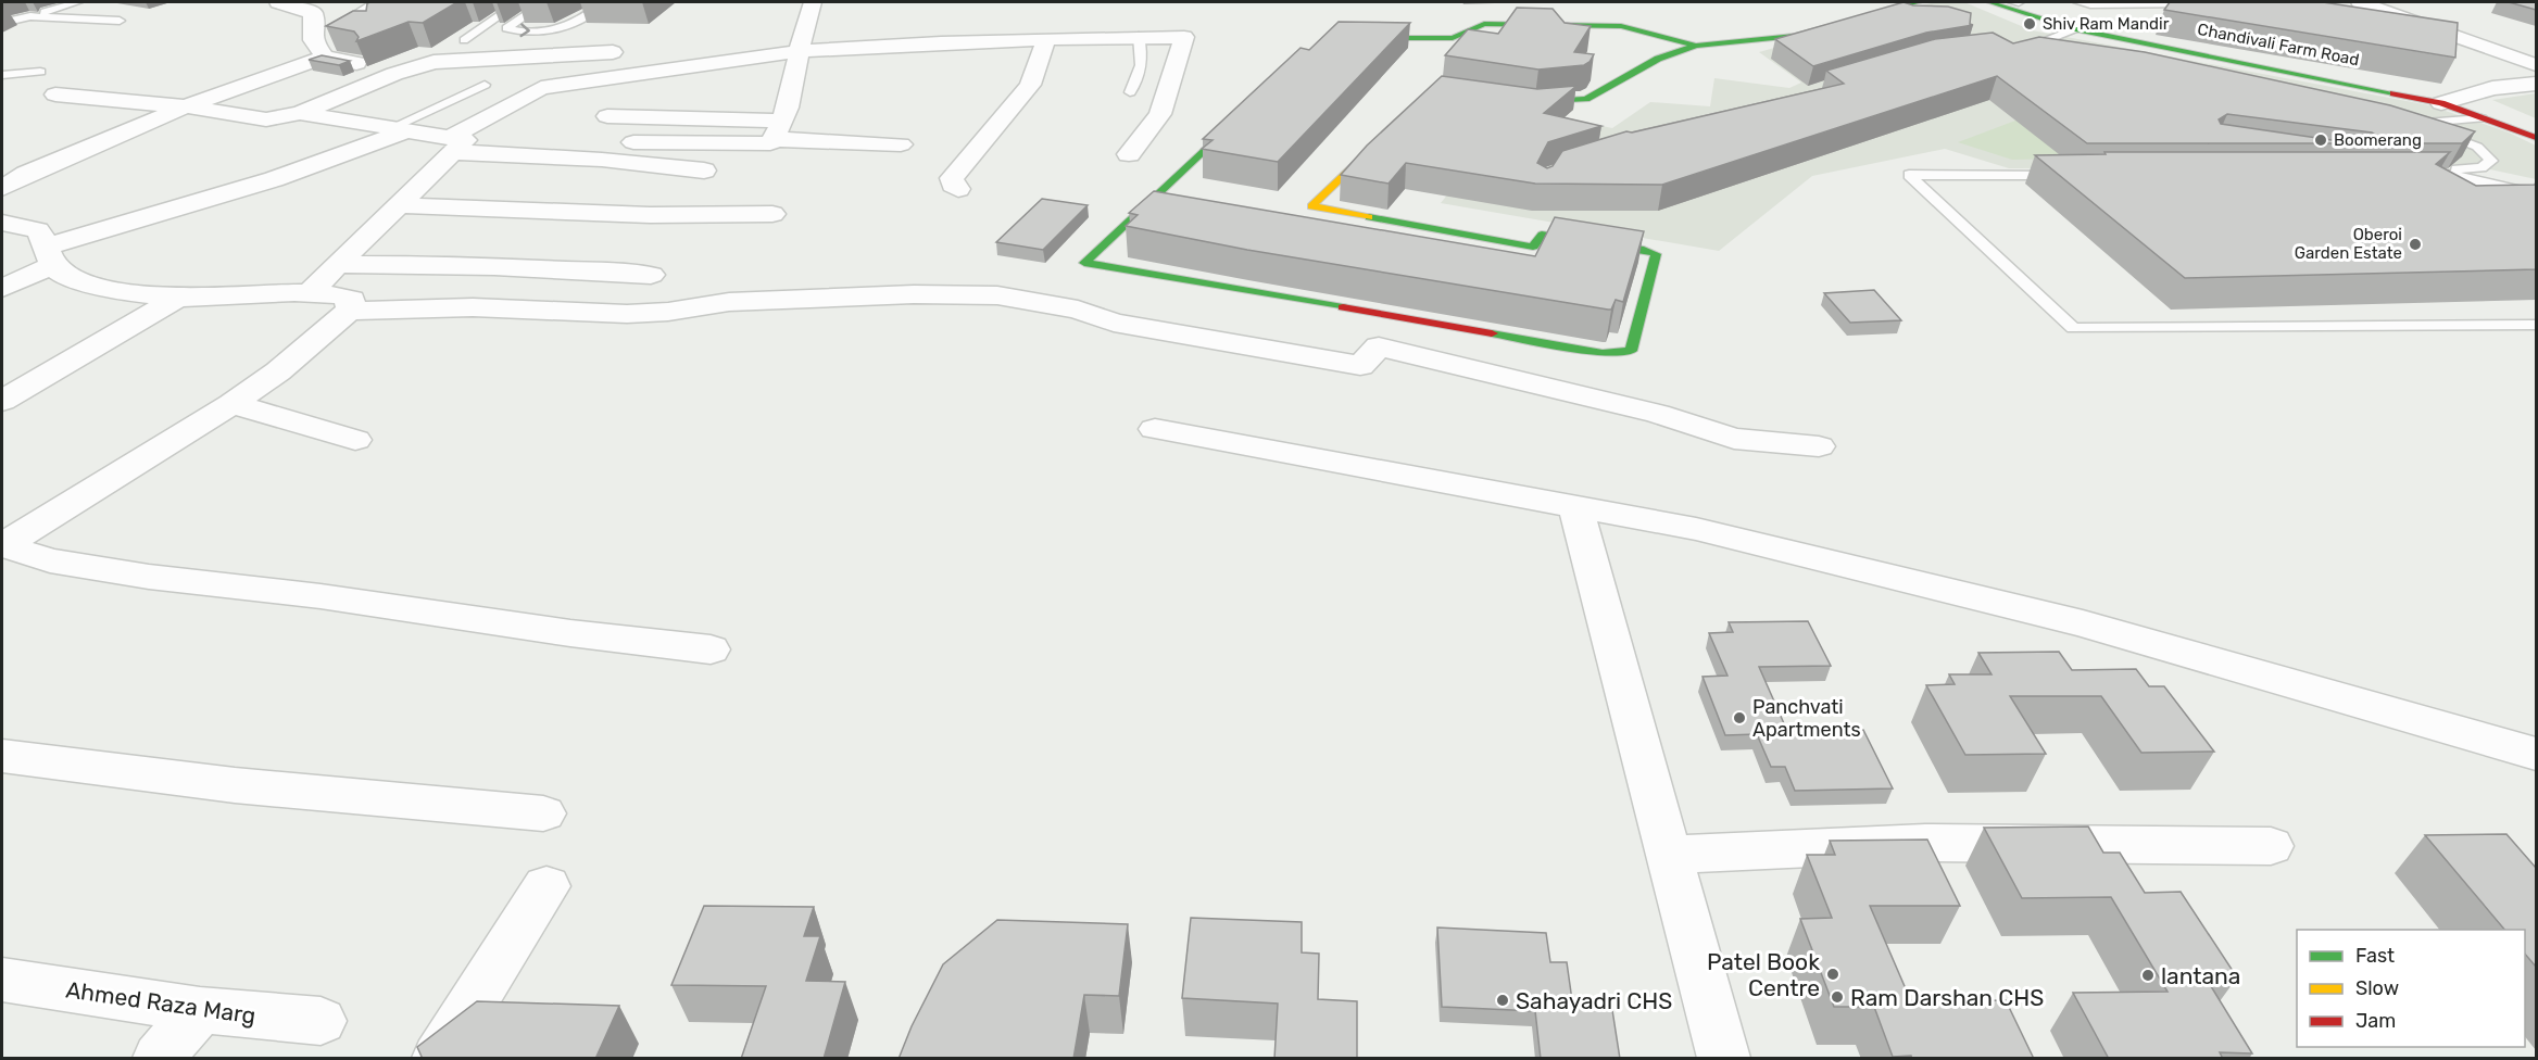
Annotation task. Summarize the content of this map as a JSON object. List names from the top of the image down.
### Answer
{
  "streets": {
    "street": ["Ahmed Raza Marg"]
  },
  "places": [
    "Shiv Ram Mandir",
    "Boomerang",
    "Oberoi Garden Estate",
    "Panchvati Apartments",
    "Patel Book Centre",
    "lantana",
    "Ram Darshan CHS",
    "Sahayadri CHS"
  ],
  "legend": ["Fast", "Slow", "Jam"]
}
